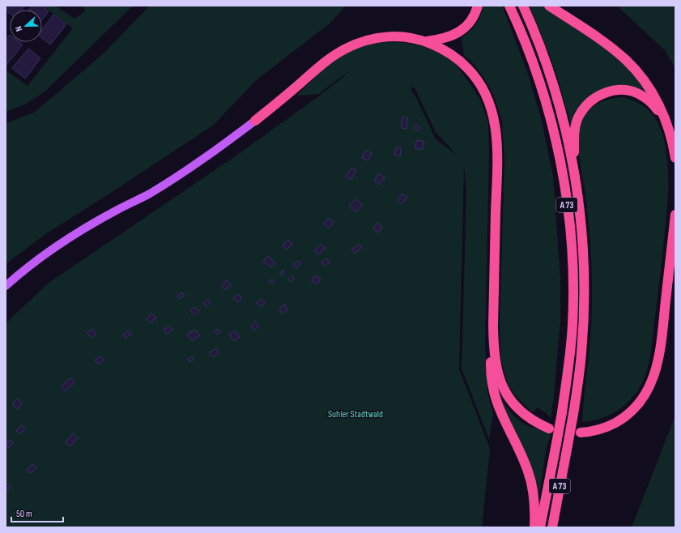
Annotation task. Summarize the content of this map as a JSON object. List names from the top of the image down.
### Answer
{
  "streets": {
    "highway": ["A 73"]
  },
  "parks": ["Suhler Stadtwald"],
  "scale_bar": "50 m",
  "north": "left"
}
